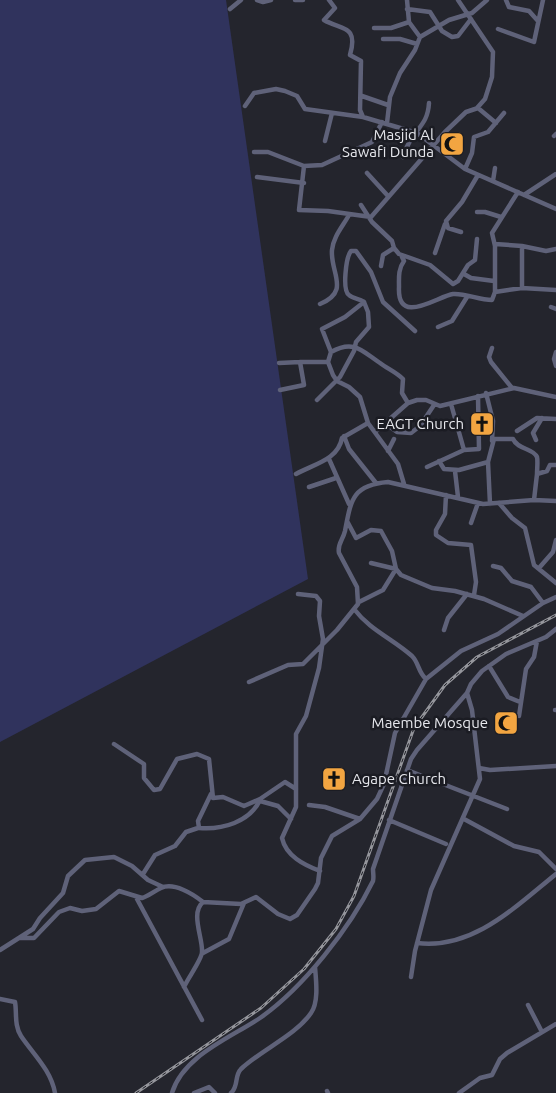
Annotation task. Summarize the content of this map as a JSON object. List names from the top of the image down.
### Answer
{
  "places": {
    "mosque": ["Masjid Al Sawafi Dunda", "Maembe Mosque"],
    "church": ["EAGT Church", "Agape Church"]
  }
}
